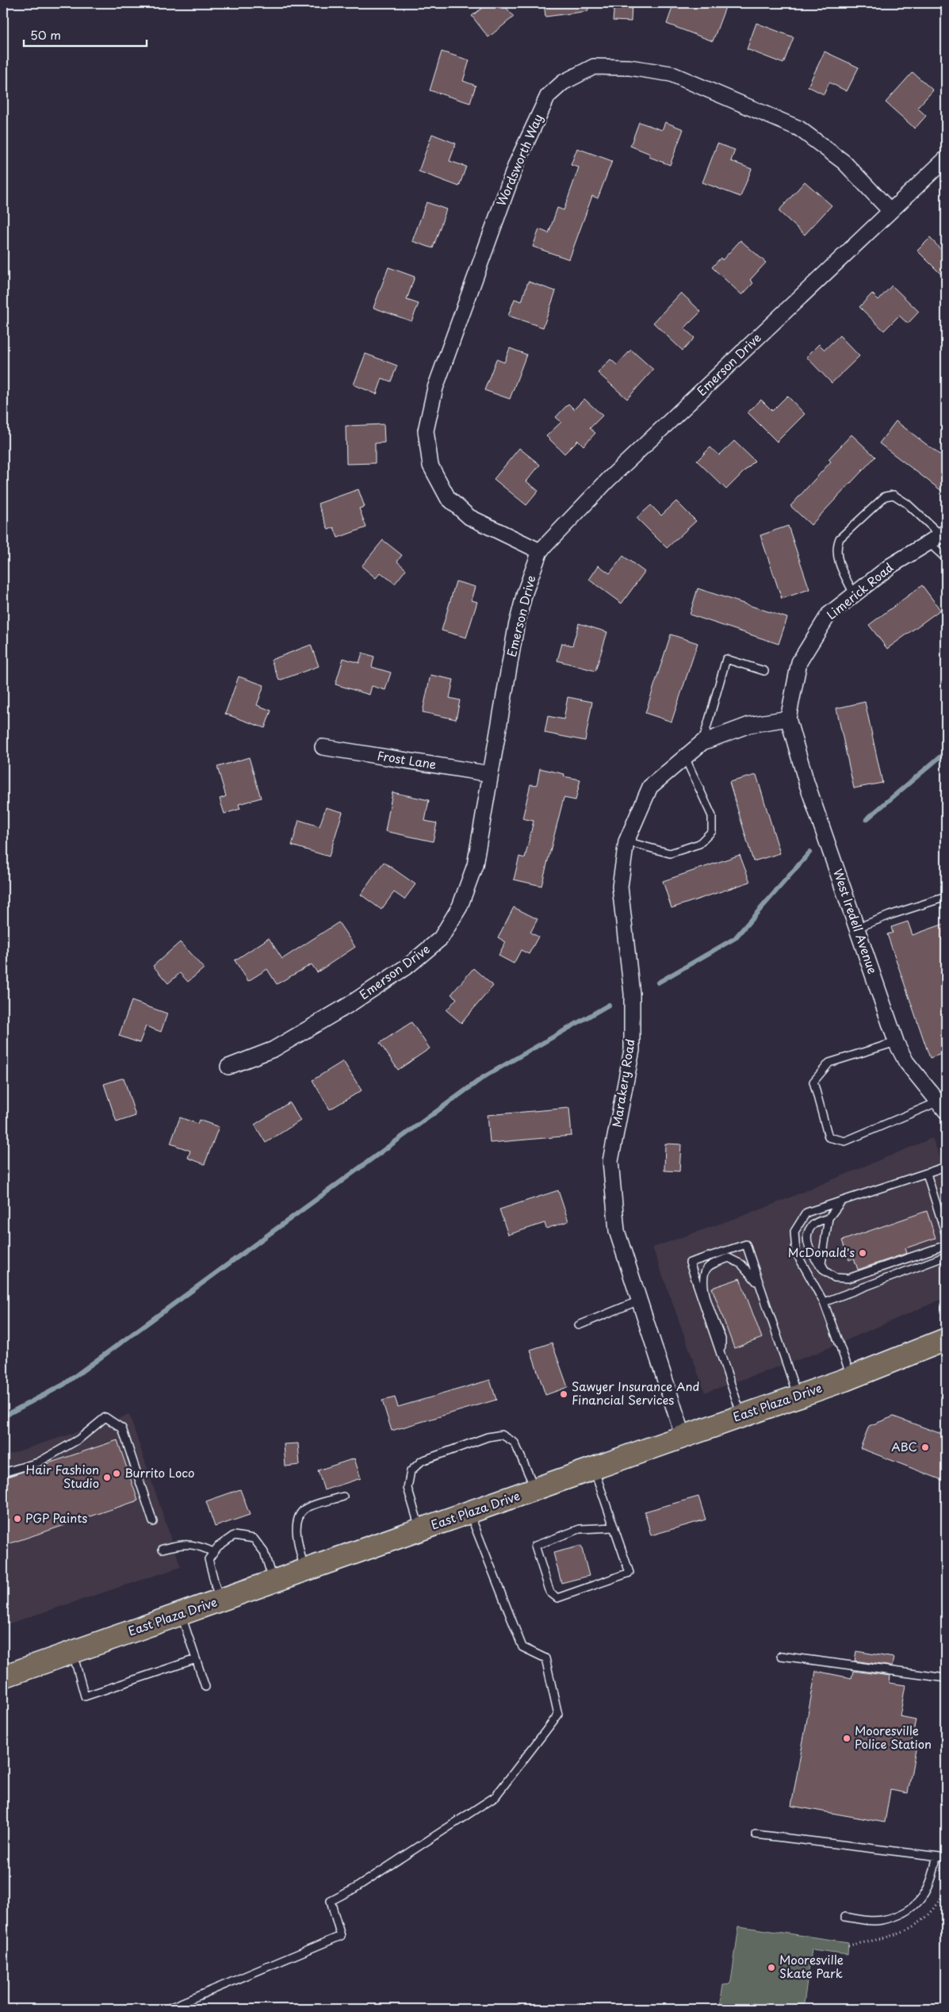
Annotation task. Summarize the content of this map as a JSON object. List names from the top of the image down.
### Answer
{
  "streets": {
    "main road": ["East Plaza Drive"],
    "street": [
      "Wordsworth Way",
      "Emerson Drive",
      "Limerick Road",
      "Frost Lane",
      "West Iredell Avenue",
      "Marakery Road"
    ]
  },
  "crossings": [
    ["Wordsworth Way", "Emerson Drive"],
    ["Emerson Drive", "Frost Lane"],
    ["Limerick Road", "West Iredell Avenue"],
    ["Limerick Road", "Marakery Road"],
    ["West Iredell Avenue", "Marakery Road"],
    ["Marakery Road", "East Plaza Drive"]
  ],
  "places": [
    "McDonald's",
    "Sawyer Insurance And Financial Services",
    "ABC",
    "Burrito Loco",
    "Hair Fashion Studio",
    "PGP Paints",
    "Mooresville Police Station",
    "Mooresville Skate Park"
  ],
  "scale_bar": "50 m"
}
